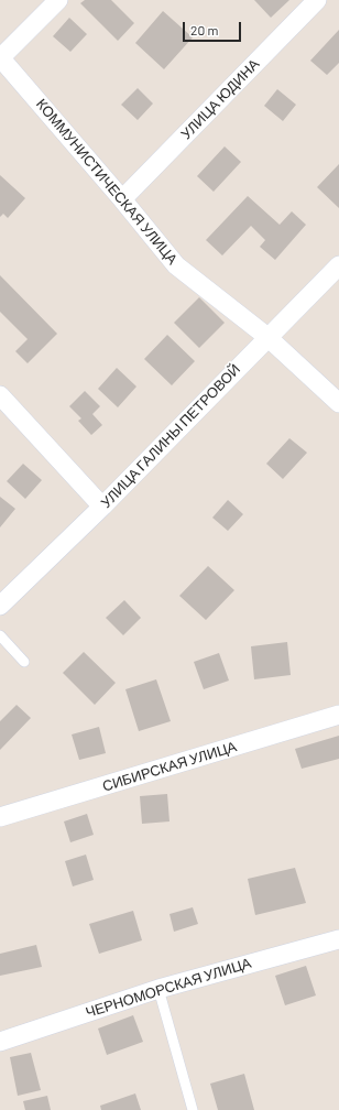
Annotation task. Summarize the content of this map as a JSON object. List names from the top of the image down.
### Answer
{
  "streets": {
    "street": [
      "УЛИЦА ЮДИНА",
      "КОММУНИСТИЧЕСКАЯ УЛИЦА",
      "УЛИЦА ГАЛИНЫ ПЕТРОВОЙ",
      "СИБИРСКАЯ УЛИЦА",
      "ЧЕРНОМОРСКАЯ УЛИЦА"
    ]
  },
  "crossings": [
    ["УЛИЦА ЮДИНА", "КОММУНИСТИЧЕСКАЯ УЛИЦА"],
    ["КОММУНИСТИЧЕСКАЯ УЛИЦА", "УЛИЦА ГАЛИНЫ ПЕТРОВОЙ"]
  ],
  "scale_bar": "20 m"
}
